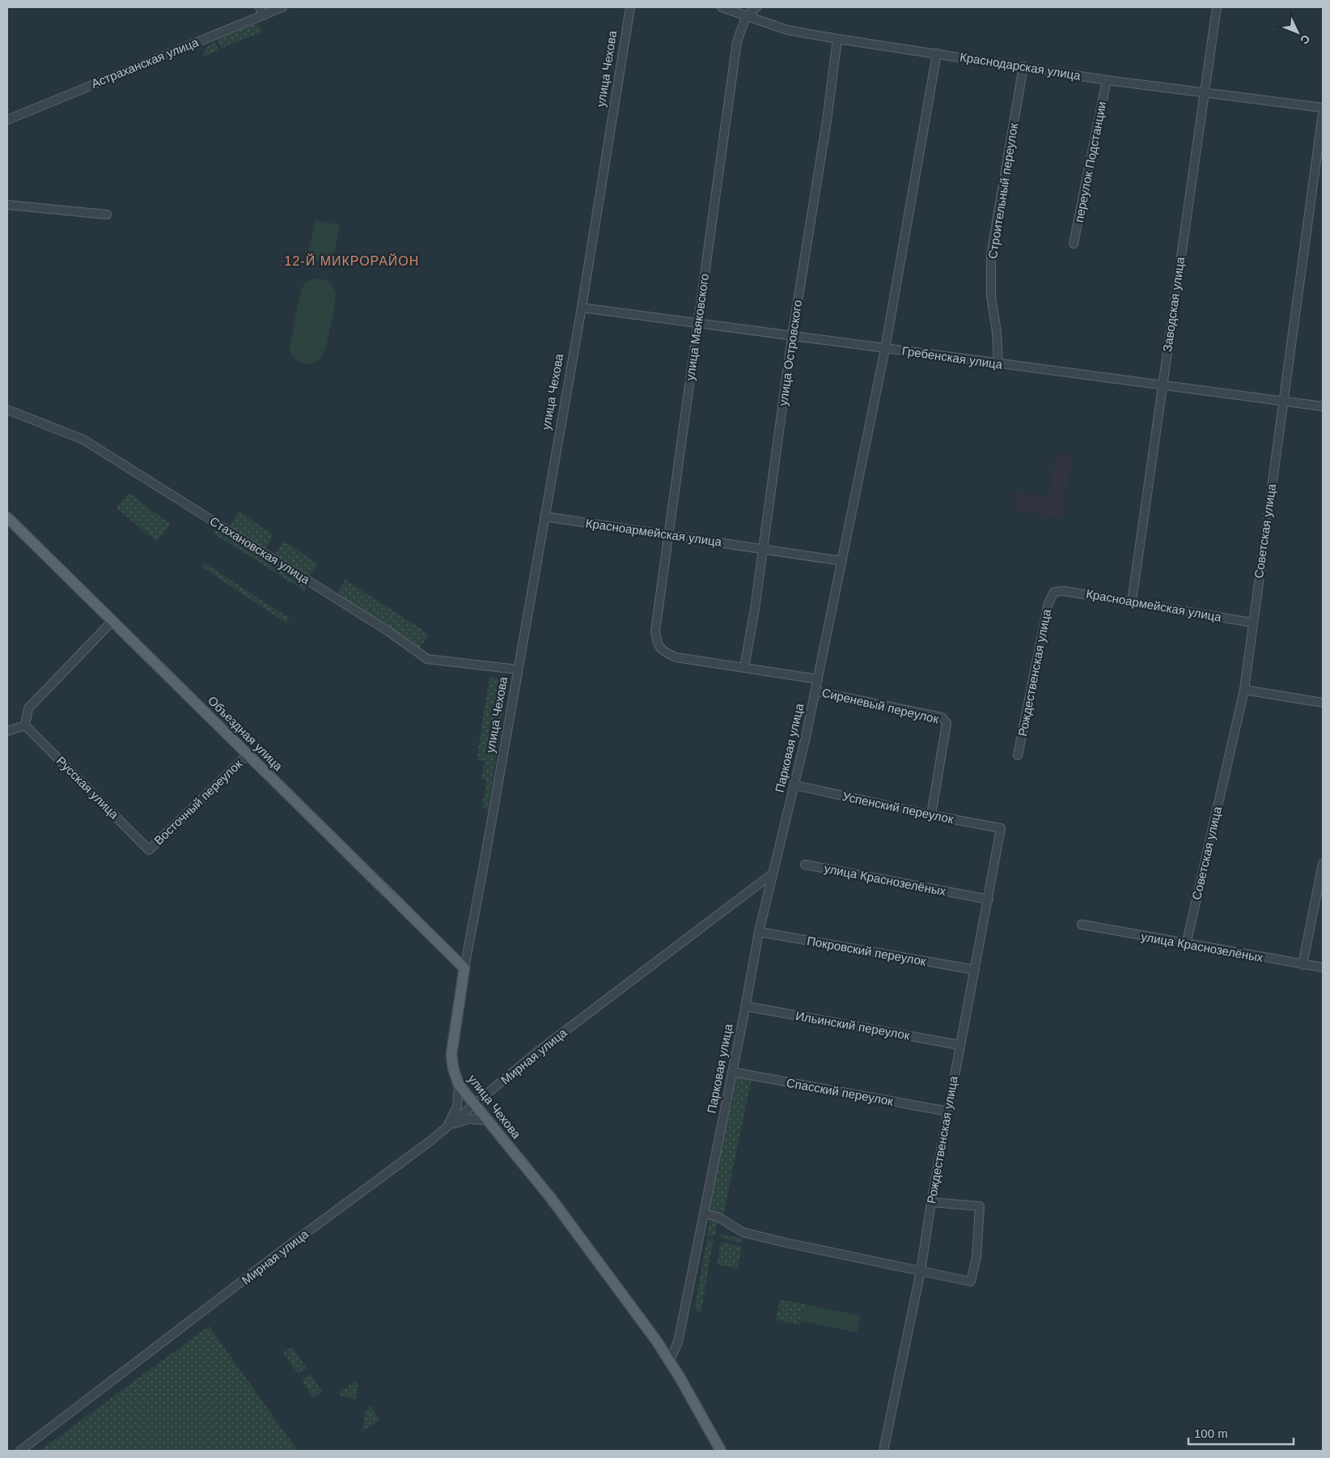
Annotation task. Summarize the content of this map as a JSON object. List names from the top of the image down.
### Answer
{
  "streets": {
    "main road": ["улица Чехова", "Объездная улица"],
    "street": [
      "Астраханская улица",
      "Краснодарская улица",
      "переулок Подстанции",
      "Строительный переулок",
      "Заводская улица",
      "улица Маяковского",
      "улица Островского",
      "Гребенская улица",
      "Советская улица",
      "Красноармейская улица",
      "Стахановская улица",
      "Рождественская улица",
      "Сиреневый переулок",
      "Парковая улица",
      "Русская улица",
      "Восточный переулок",
      "Успенский переулок",
      "улица Краснозелёных",
      "Покровский переулок",
      "Ильинский переулок",
      "Мирная улица",
      "Спасский переулок"
    ]
  },
  "crossings": [
    ["Краснодарская улица", "переулок Подстанции"],
    ["Краснодарская улица", "Строительный переулок"],
    ["Краснодарская улица", "Заводская улица"],
    ["Краснодарская улица", "улица Маяковского"],
    ["Краснодарская улица", "улица Островского"],
    ["Краснодарская улица", "Парковая улица"],
    ["улица Чехова", "Гребенская улица"],
    ["улица Чехова", "Красноармейская улица"],
    ["улица Чехова", "Стахановская улица"],
    ["улица Чехова", "Объездная улица"],
    ["улица Чехова", "Парковая улица"],
    ["улица Чехова", "Мирная улица"],
    ["Строительный переулок", "Гребенская улица"],
    ["Заводская улица", "Гребенская улица"],
    ["Заводская улица", "Красноармейская улица"],
    ["улица Маяковского", "Гребенская улица"],
    ["улица Маяковского", "Красноармейская улица"],
    ["улица Маяковского", "Сиреневый переулок"],
    ["улица Островского", "Гребенская улица"],
    ["улица Островского", "Красноармейская улица"],
    ["улица Островского", "Сиреневый переулок"],
    ["Гребенская улица", "Советская улица"],
    ["Гребенская улица", "Парковая улица"],
    ["Советская улица", "Красноармейская улица"],
    ["Советская улица", "улица Краснозелёных"],
    ["Красноармейская улица", "Рождественская улица"],
    ["Красноармейская улица", "Парковая улица"],
    ["Рождественская улица", "Успенский переулок"],
    ["Рождественская улица", "улица Краснозелёных"],
    ["Рождественская улица", "Покровский переулок"],
    ["Рождественская улица", "Ильинский переулок"],
    ["Рождественская улица", "Спасский переулок"],
    ["Сиреневый переулок", "Парковая улица"],
    ["Сиреневый переулок", "Успенский переулок"],
    ["Объездная улица", "Восточный переулок"],
    ["Парковая улица", "Успенский переулок"],
    ["Парковая улица", "Покровский переулок"],
    ["Парковая улица", "Ильинский переулок"],
    ["Парковая улица", "Мирная улица"],
    ["Парковая улица", "Спасский переулок"],
    ["Русская улица", "Восточный переулок"]
  ],
  "districts": ["12-Й МИКРОРАЙОН"],
  "scale_bar": "100 m",
  "north": "bottom right"
}
